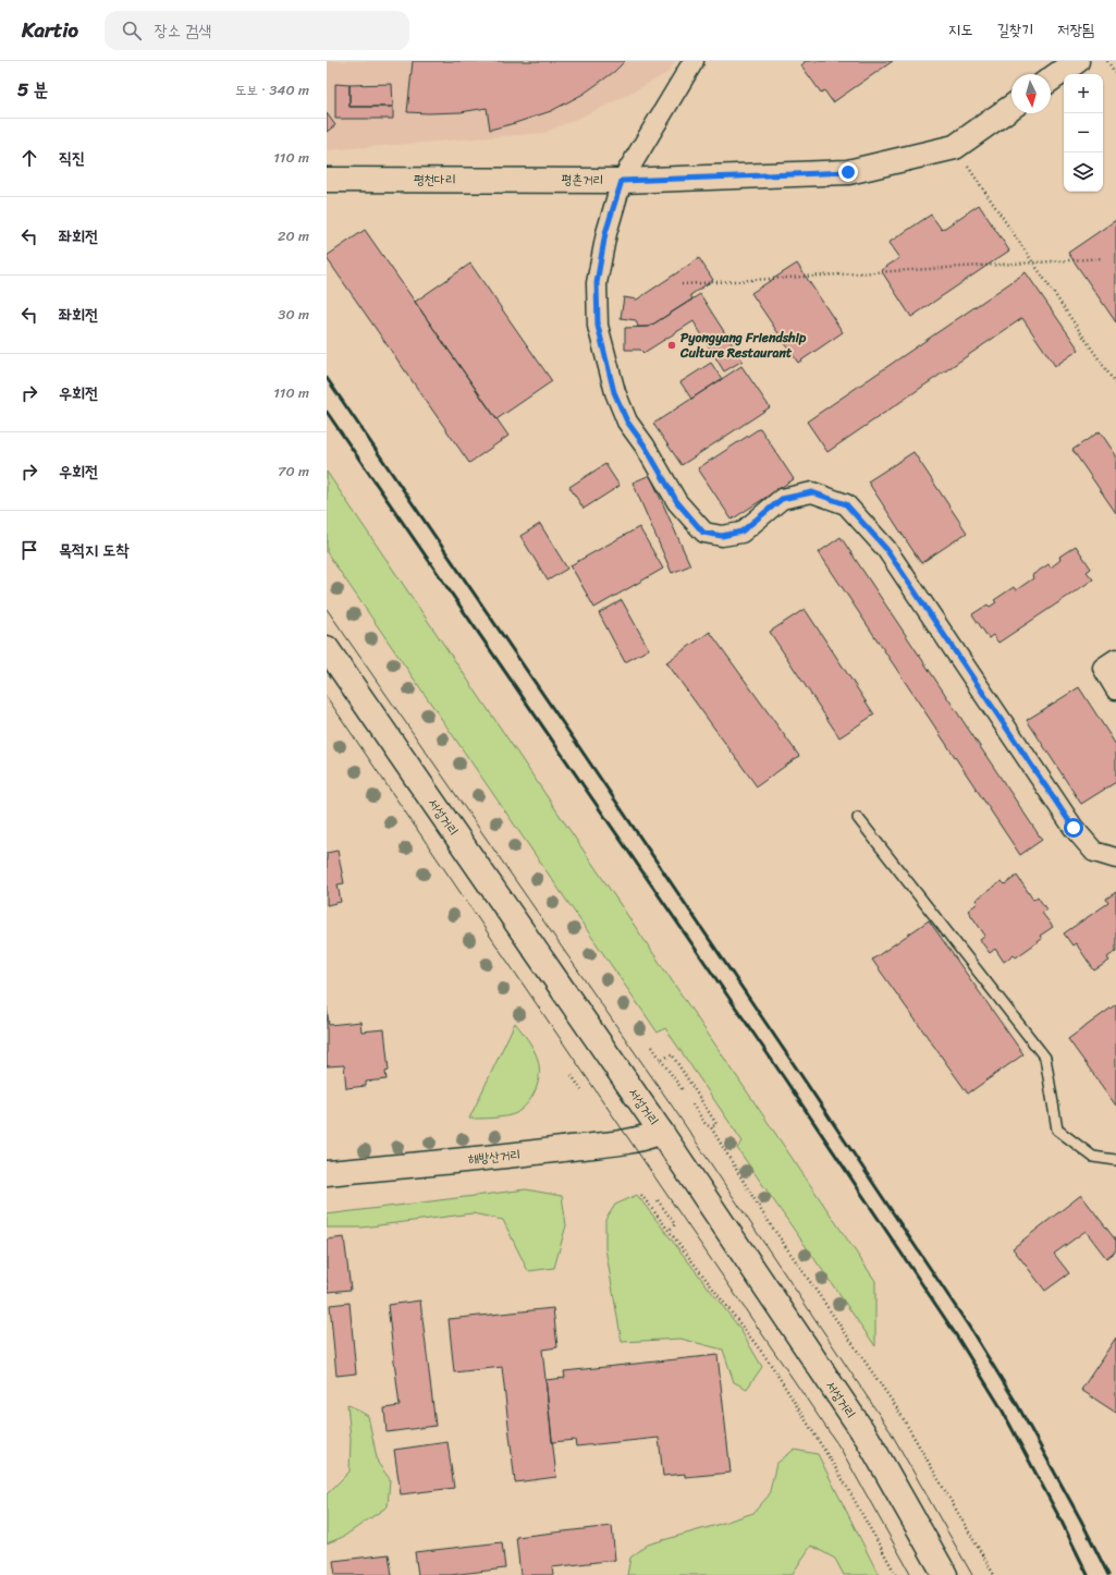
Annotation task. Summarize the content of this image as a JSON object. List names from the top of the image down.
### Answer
{
  "streets": {
    "main road": [
      "평천다리",
      "평촌거리",
      "서성거리",
      "해방산거리"
    ]
  },
  "crossings": [
    ["평천다리", "평촌거리"],
    ["서성거리", "해방산거리"]
  ],
  "places": ["Pyongyang Friendship Culture Restaurant"],
  "north": "bottom",
  "page": {
    "header": "Kartio",
    "search": "장소 검색",
    "nav": ["지도", "길찾기", "저장됨"],
    "heading": ["5 분", "도보 · 340 m"],
    "map_buttons": ["+", "−"],
    "list": [
      ["직진", "110 m"],
      ["좌회전", "20 m"],
      ["좌회전", "30 m"],
      ["우회전", "110 m"],
      ["우회전", "70 m"],
      "목적지 도착"
    ]
  }
}
